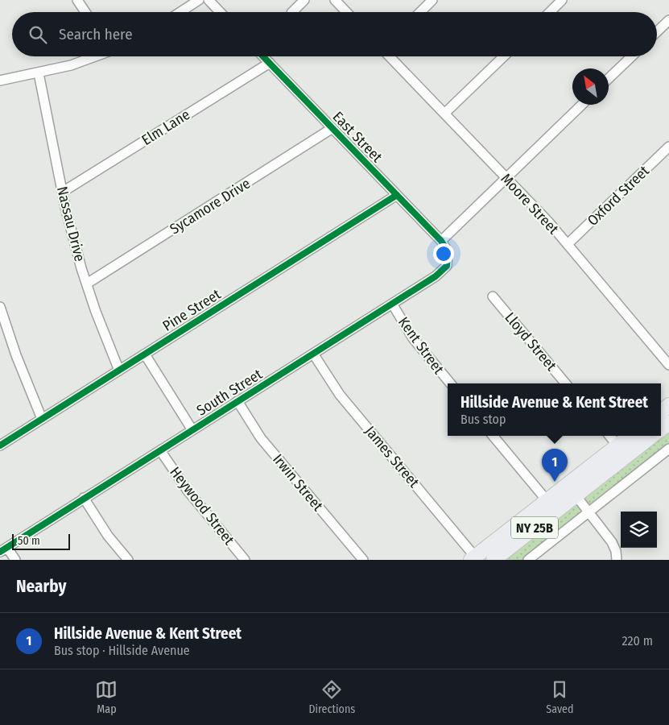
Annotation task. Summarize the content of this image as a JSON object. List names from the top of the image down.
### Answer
{
  "streets": {
    "main road": ["NY 25B"],
    "street": [
      "Elm Lane",
      "East Street",
      "Oxford Street",
      "Moore Street",
      "Sycamore Drive",
      "Nassau Drive",
      "Pine Street",
      "Lloyd Street",
      "Kent Street",
      "South Street",
      "James Street",
      "Irwin Street",
      "Heywood Street"
    ]
  },
  "crossings": [
    ["Elm Lane", "East Street"],
    ["Elm Lane", "Nassau Drive"],
    ["East Street", "Sycamore Drive"],
    ["East Street", "Pine Street"],
    ["East Street", "South Street"],
    ["Oxford Street", "Moore Street"],
    ["Sycamore Drive", "Nassau Drive"],
    ["Nassau Drive", "Pine Street"],
    ["Kent Street", "South Street"],
    ["South Street", "James Street"],
    ["South Street", "Irwin Street"],
    ["South Street", "Heywood Street"],
    ["James Street", "NY 25B"]
  ],
  "scale_bar": "50 m",
  "north": "top left",
  "page": {
    "search": "Search here",
    "popup": ["Hillside Avenue & Kent Street", "Bus stop"],
    "pins": "1",
    "scale": "50 m",
    "heading": "Nearby",
    "list": [
      {
        "mark": "1",
        "name": "Hillside Avenue & Kent Street",
        "note": "Bus stop · Hillside Avenue",
        "value": "220 m"
      }
    ],
    "nav": ["Map", "Directions", "Saved"]
  }
}
